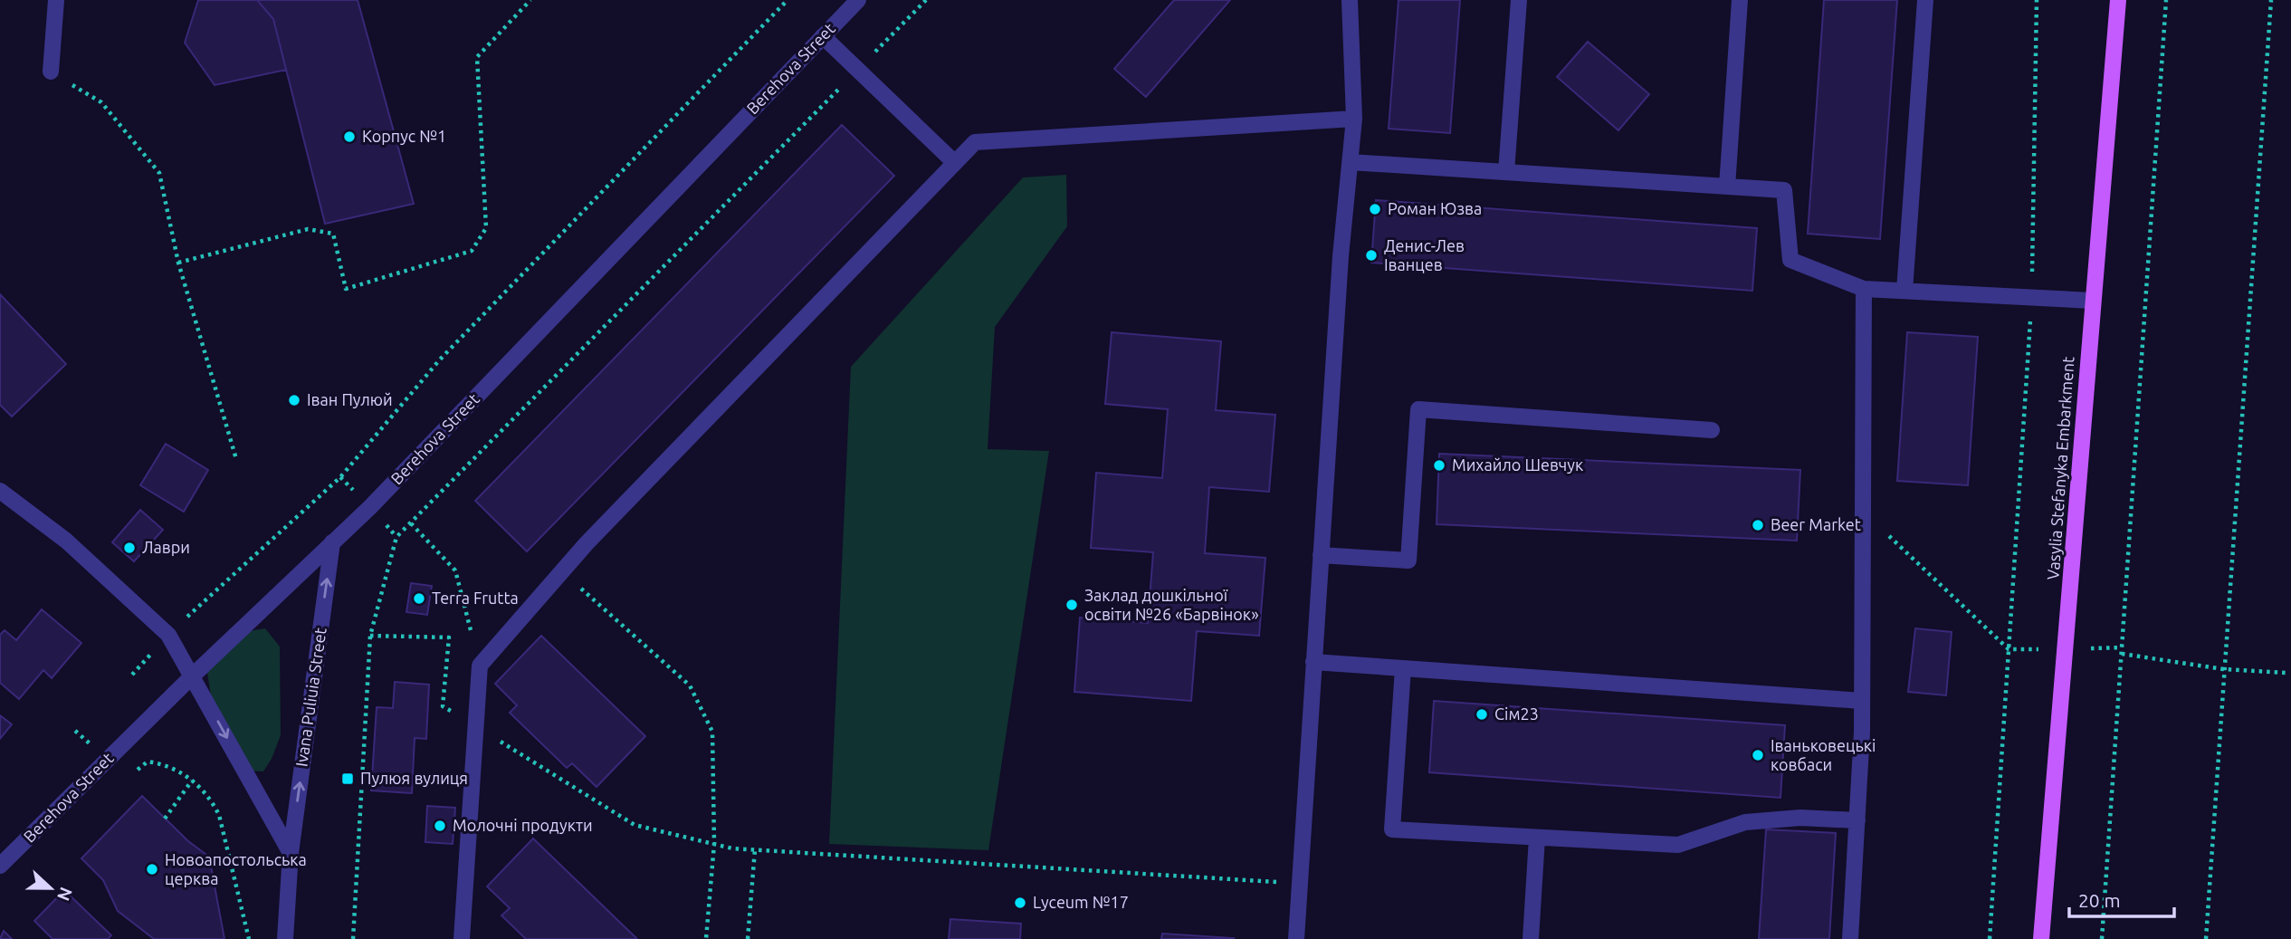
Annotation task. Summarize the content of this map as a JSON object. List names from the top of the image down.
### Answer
{
  "streets": {
    "main road": ["Vasylia Stefanyka Embarkment"],
    "street": ["Berehova Street", "Ivana Puliuia Street"]
  },
  "crossings": [
    ["Berehova Street", "Ivana Puliuia Street"]
  ],
  "one_way": ["Ivana Puliuia Street"],
  "places": {
    "other": [
      "Корпус №1",
      "Роман Юзва",
      "Денис-Лев Іванцев",
      "Іван Пулюй",
      "Михайло Шевчук",
      "Beer Market",
      "Лаври",
      "Terra Frutta",
      "Заклад дошкільної освіти №26 «Барвінок»",
      "Сім23",
      "Іваньковецькі ковбаси",
      "Молочні продукти",
      "Новоапостольська церква",
      "Lyceum №17"
    ],
    "transit": ["Пулюя вулиця"]
  },
  "scale_bar": "20 m",
  "north": "right"
}
